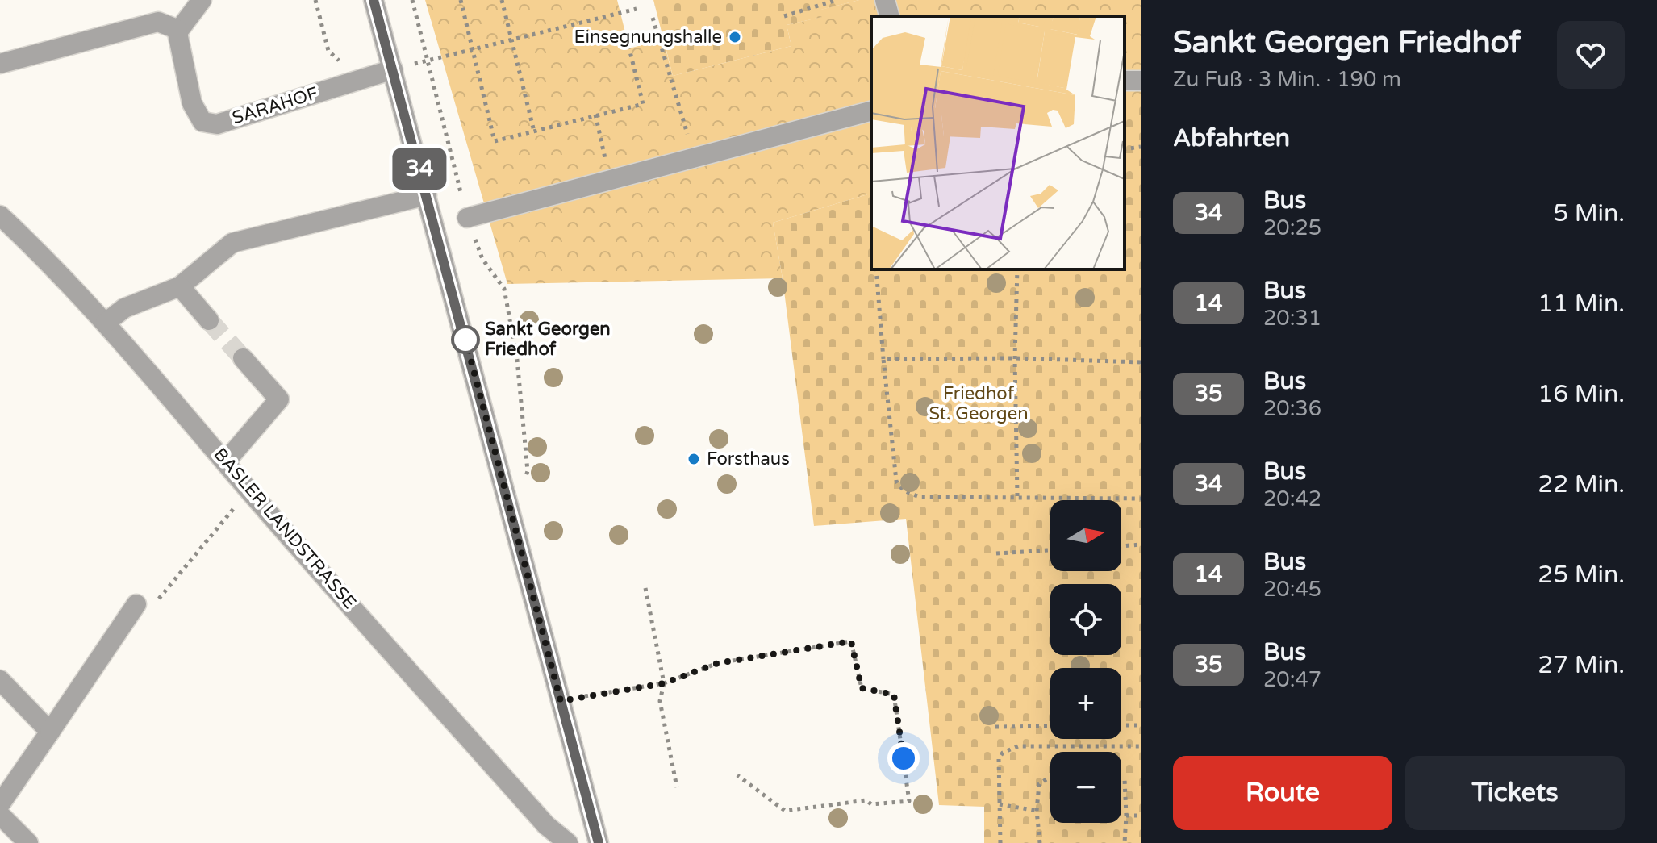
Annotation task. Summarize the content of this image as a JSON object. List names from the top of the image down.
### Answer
{
  "streets": {
    "street": ["SARAHOF", "BASLER LANDSTRASSE"]
  },
  "parks": ["Friedhof St. Georgen"],
  "places": ["Einsegnungshalle", "Sankt Georgen Friedhof", "Forsthaus"],
  "lines": ["bus line 34"],
  "north": "right",
  "page": {
    "on_map": "34",
    "heading": [
      ["Sankt Georgen Friedhof", "Zu Fuß · 3 Min. · 190 m"],
      "Abfahrten"
    ],
    "list": [
      {
        "mark": "34",
        "name": "Bus",
        "note": "20:25",
        "value": "5 Min."
      },
      {
        "mark": "14",
        "name": "Bus",
        "note": "20:31",
        "value": "11 Min."
      },
      {
        "mark": "35",
        "name": "Bus",
        "note": "20:36",
        "value": "16 Min."
      },
      {
        "mark": "34",
        "name": "Bus",
        "note": "20:42",
        "value": "22 Min."
      },
      {
        "mark": "14",
        "name": "Bus",
        "note": "20:45",
        "value": "25 Min."
      },
      {
        "mark": "35",
        "name": "Bus",
        "note": "20:47",
        "value": "27 Min."
      }
    ],
    "map_buttons": ["+", "−"],
    "buttons": ["Route", "Tickets"]
  }
}
